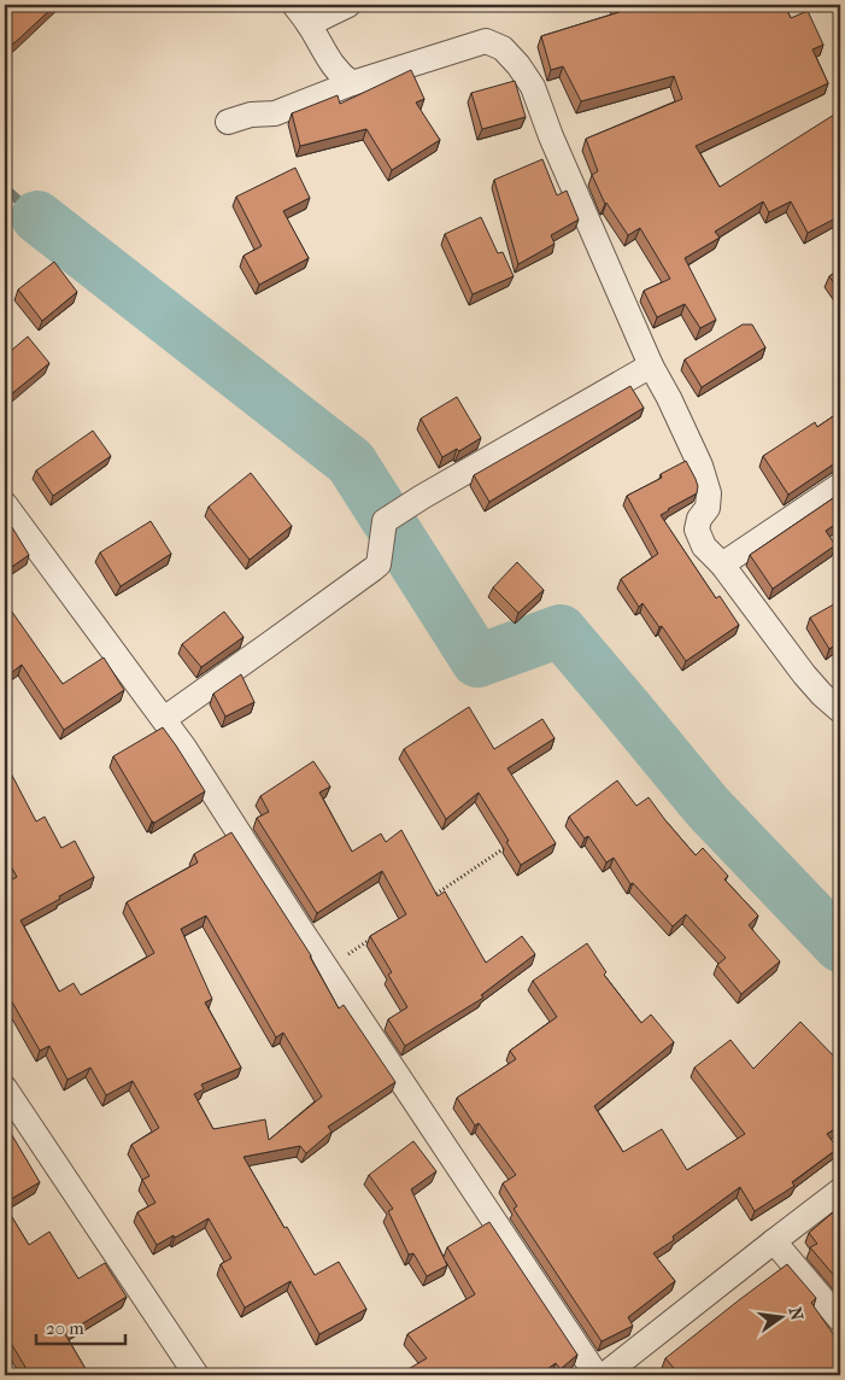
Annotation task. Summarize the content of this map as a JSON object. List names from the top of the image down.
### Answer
{
  "scale_bar": "20 m",
  "north": "right"
}
